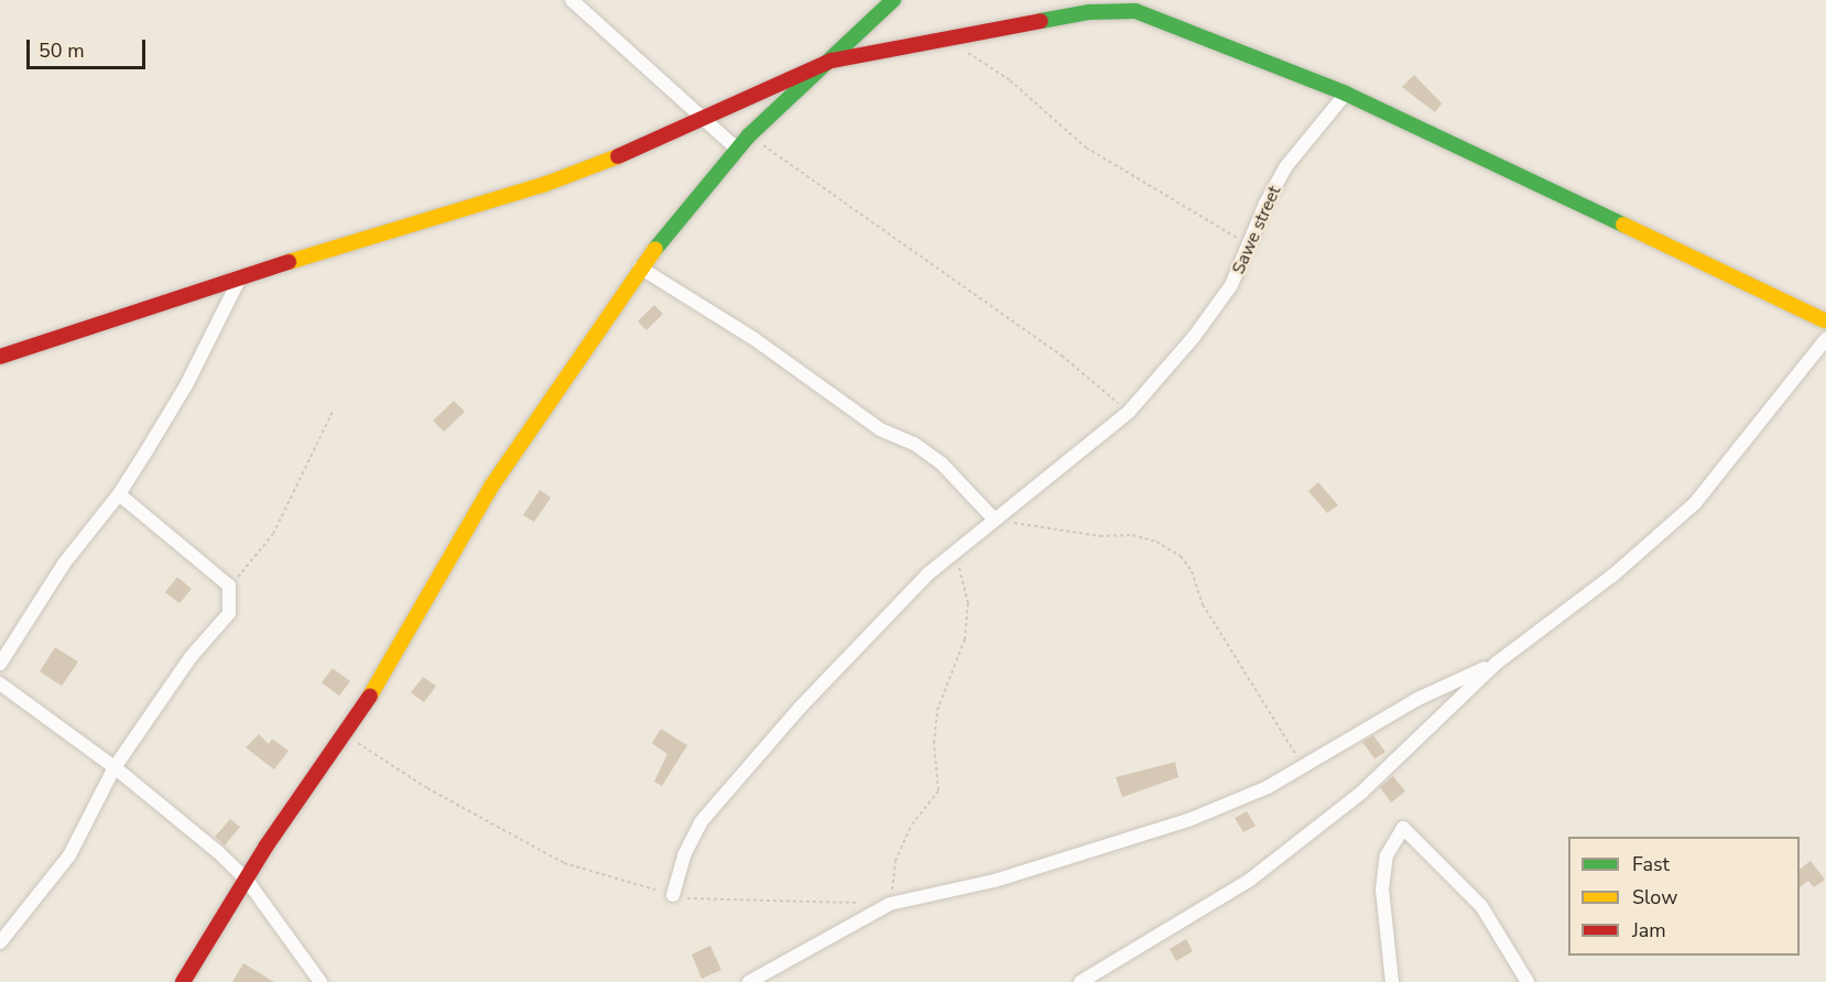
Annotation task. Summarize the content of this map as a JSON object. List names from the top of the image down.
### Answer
{
  "streets": {
    "street": ["Sawe street"]
  },
  "legend": ["Fast", "Slow", "Jam"],
  "scale_bar": "50 m"
}
